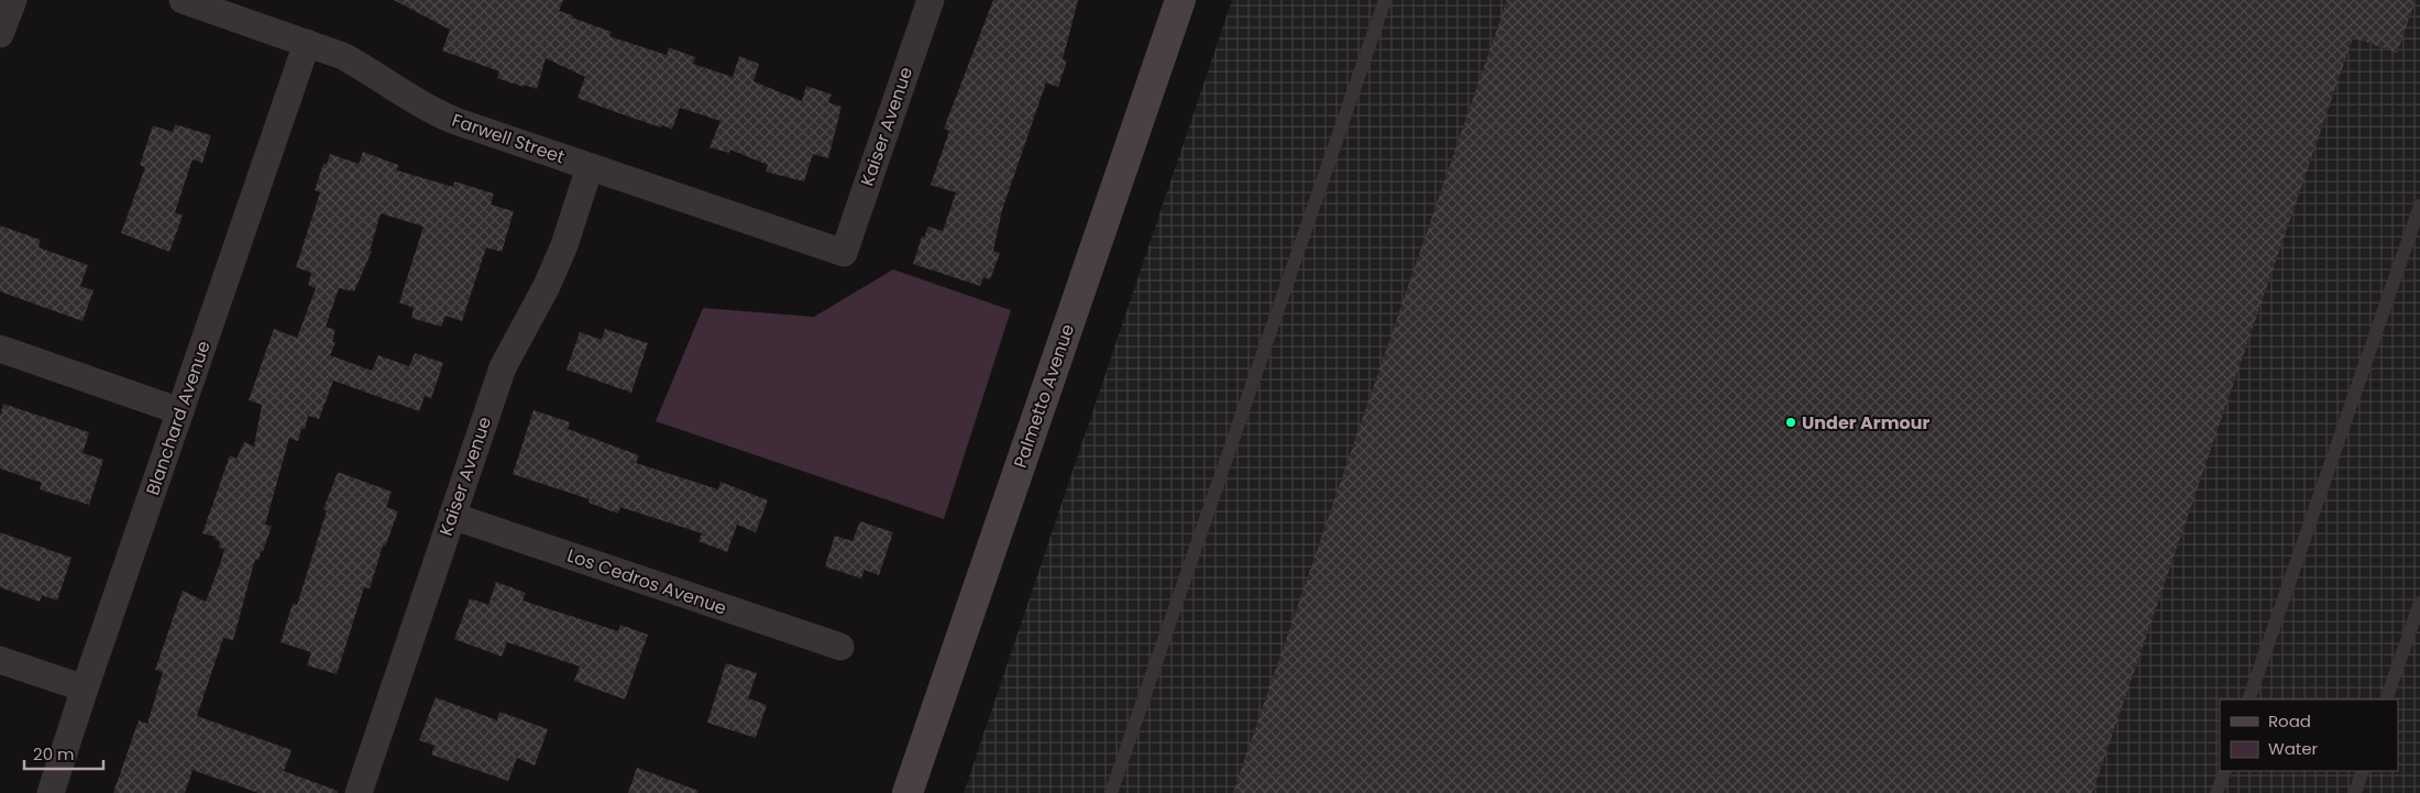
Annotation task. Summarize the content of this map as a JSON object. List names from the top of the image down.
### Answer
{
  "streets": {
    "street": [
      "Kaiser Avenue",
      "Farwell Street",
      "Palmetto Avenue",
      "Blanchard Avenue",
      "Los Cedros Avenue"
    ]
  },
  "crossings": [
    ["Kaiser Avenue", "Farwell Street"],
    ["Kaiser Avenue", "Los Cedros Avenue"],
    ["Farwell Street", "Blanchard Avenue"]
  ],
  "places": ["Under Armour"],
  "legend": ["Road", "Water"],
  "scale_bar": "20 m"
}
